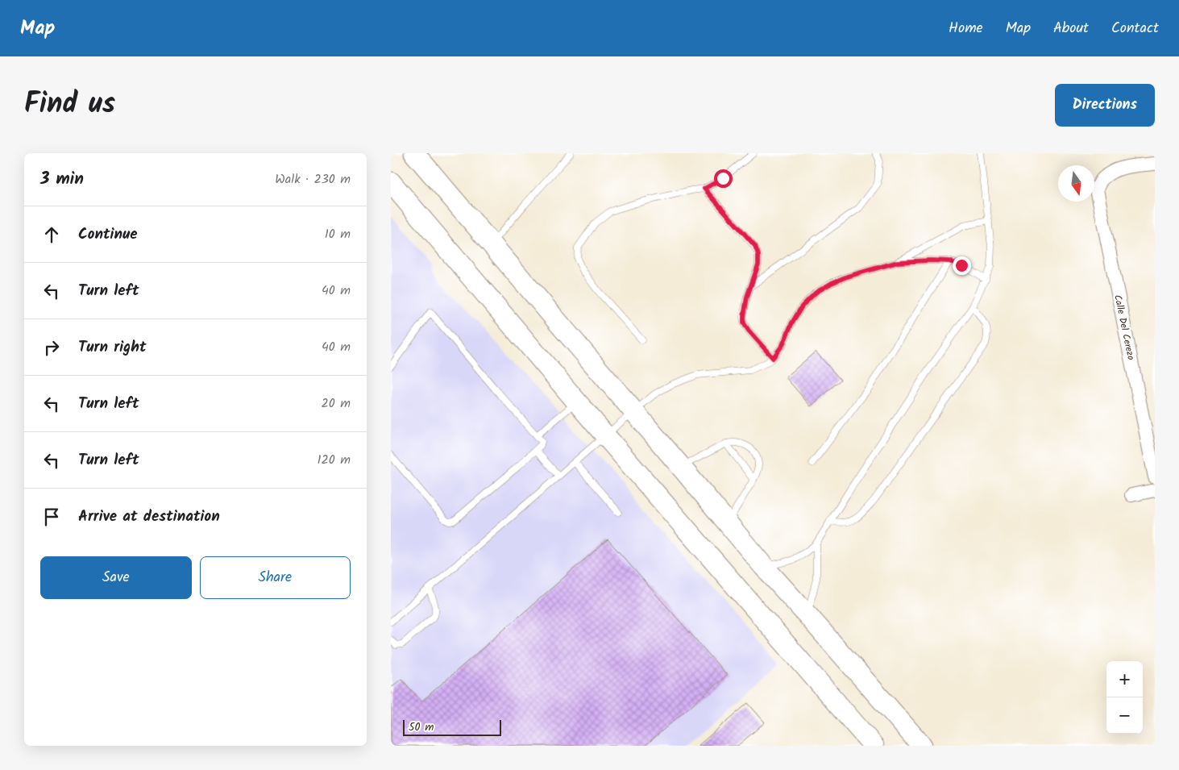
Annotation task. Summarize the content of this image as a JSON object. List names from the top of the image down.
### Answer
{
  "streets": {
    "street": ["Calle Del Cerezo"]
  },
  "scale_bar": "50 m",
  "north": "bottom",
  "page": {
    "header": "Map",
    "nav": [
      "Home",
      "Map",
      "About",
      "Contact"
    ],
    "title": "Find us",
    "buttons": [
      "Directions",
      ["Save", "Share"]
    ],
    "heading": ["3 min", "Walk · 230 m"],
    "list": [
      ["Continue", "10 m"],
      ["Turn left", "40 m"],
      ["Turn right", "40 m"],
      ["Turn left", "20 m"],
      ["Turn left", "120 m"],
      "Arrive at destination"
    ],
    "map_buttons": ["+", "−"],
    "scale": "50 m"
  }
}
